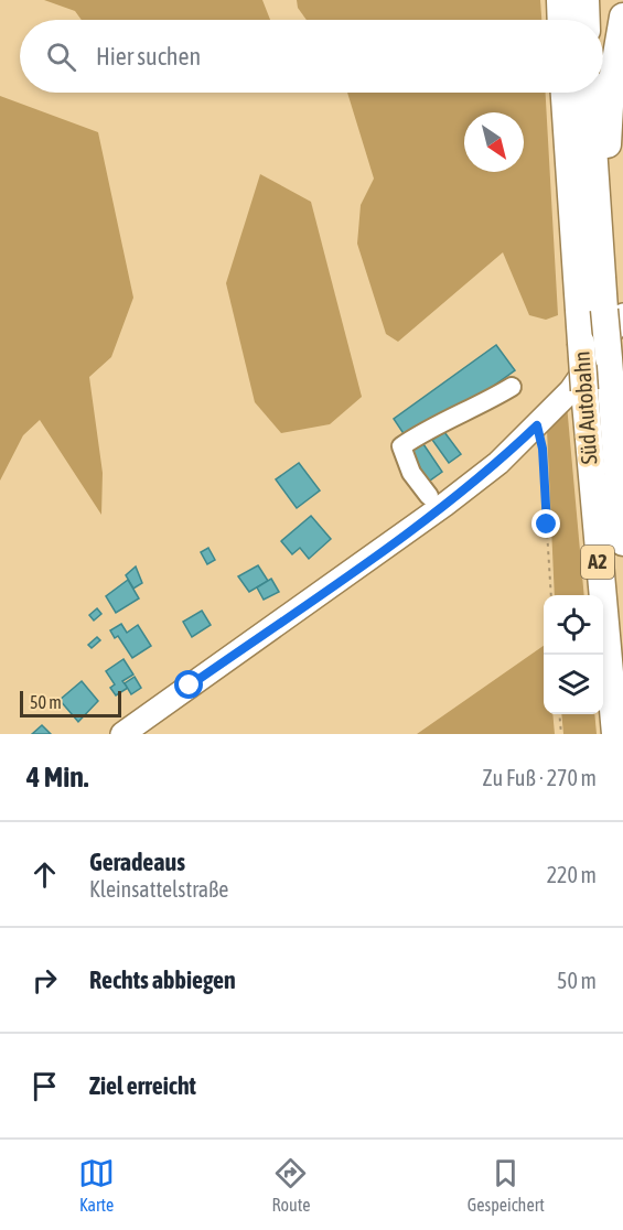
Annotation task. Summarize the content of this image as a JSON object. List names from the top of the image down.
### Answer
{
  "streets": {
    "highway": ["Süd Autobahn", "A2"]
  },
  "scale_bar": "50 m",
  "north": "bottom right",
  "page": {
    "search": "Hier suchen",
    "scale": "50 m",
    "heading": ["4 Min.", "Zu Fuß · 270 m"],
    "list": [
      ["Geradeaus", "Kleinsattelstraße", "220 m"],
      ["Rechts abbiegen", "50 m"],
      "Ziel erreicht"
    ],
    "nav": ["Karte", "Route", "Gespeichert"]
  }
}
